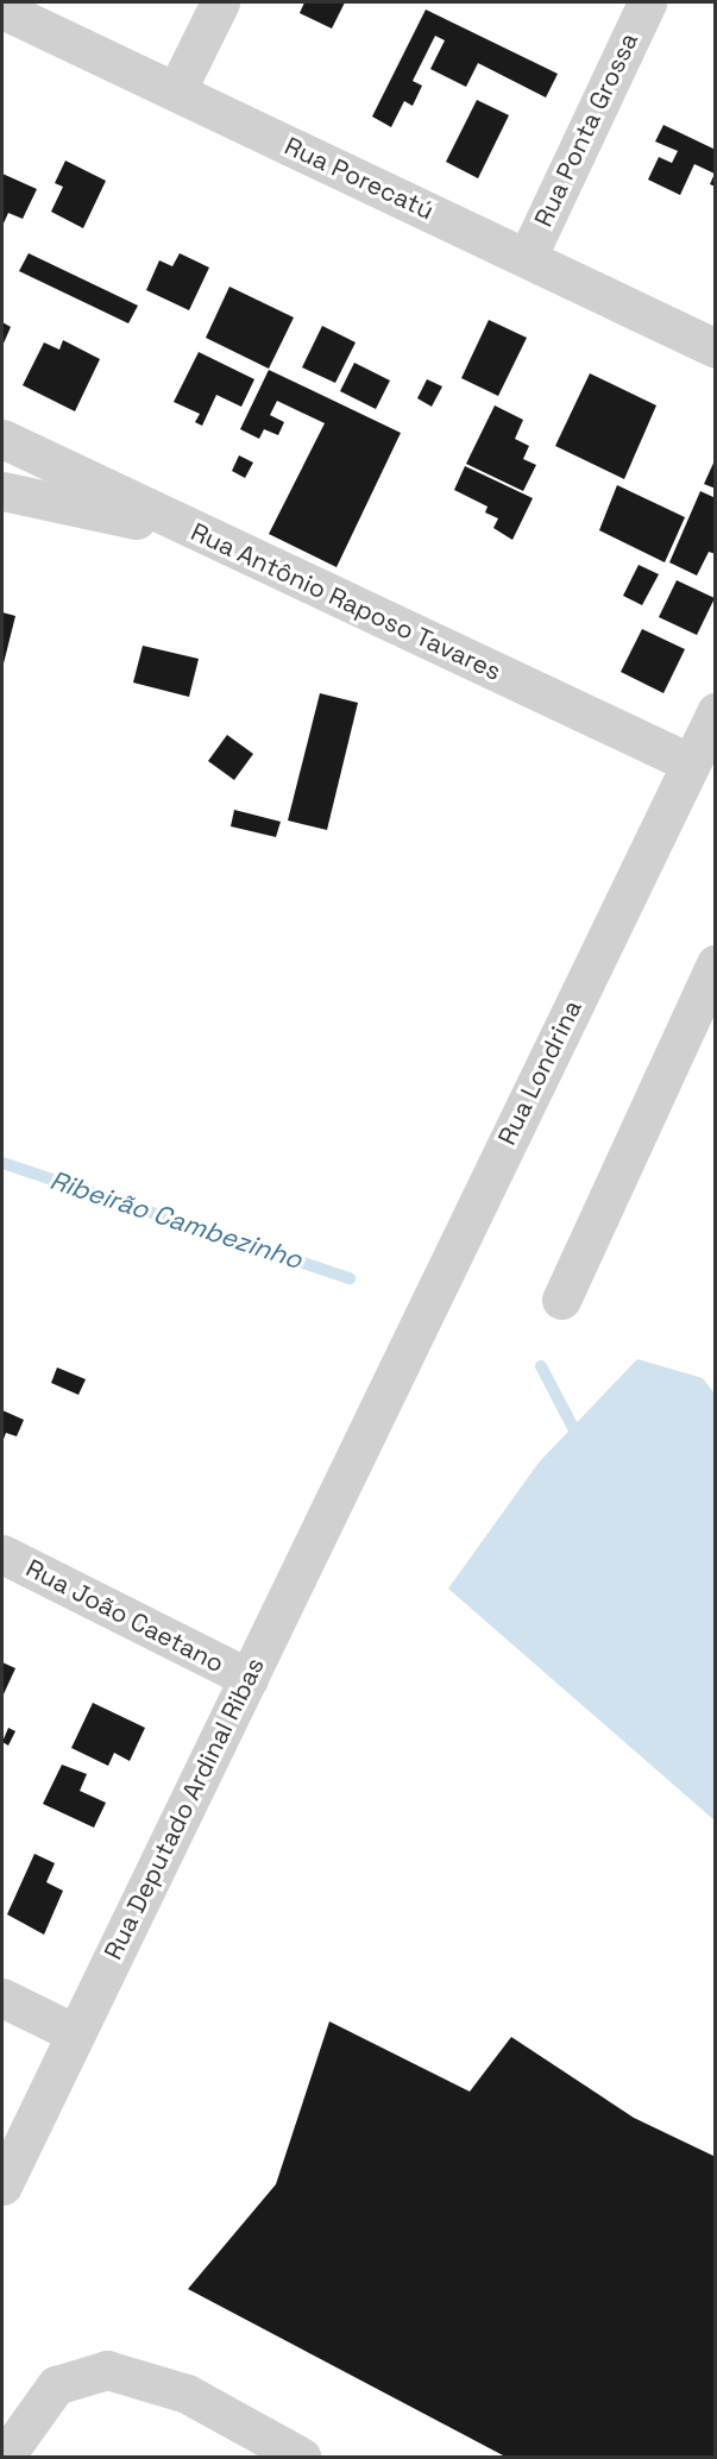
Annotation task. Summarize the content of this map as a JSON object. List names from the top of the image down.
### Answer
{
  "streets": {
    "street": [
      "Rua Ponta Grossa",
      "Rua Porecatú",
      "Rua Antônio Raposo Tavares",
      "Rua Londrina",
      "Rua João Caetano",
      "Rua Deputado Ardinal Ribas"
    ]
  },
  "crossings": [
    ["Rua Ponta Grossa", "Rua Porecatú"],
    ["Rua Antônio Raposo Tavares", "Rua Londrina"],
    ["Rua Londrina", "Rua Deputado Ardinal Ribas"],
    ["Rua João Caetano", "Rua Deputado Ardinal Ribas"]
  ],
  "water": ["Ribeirão Cambezinho"]
}
